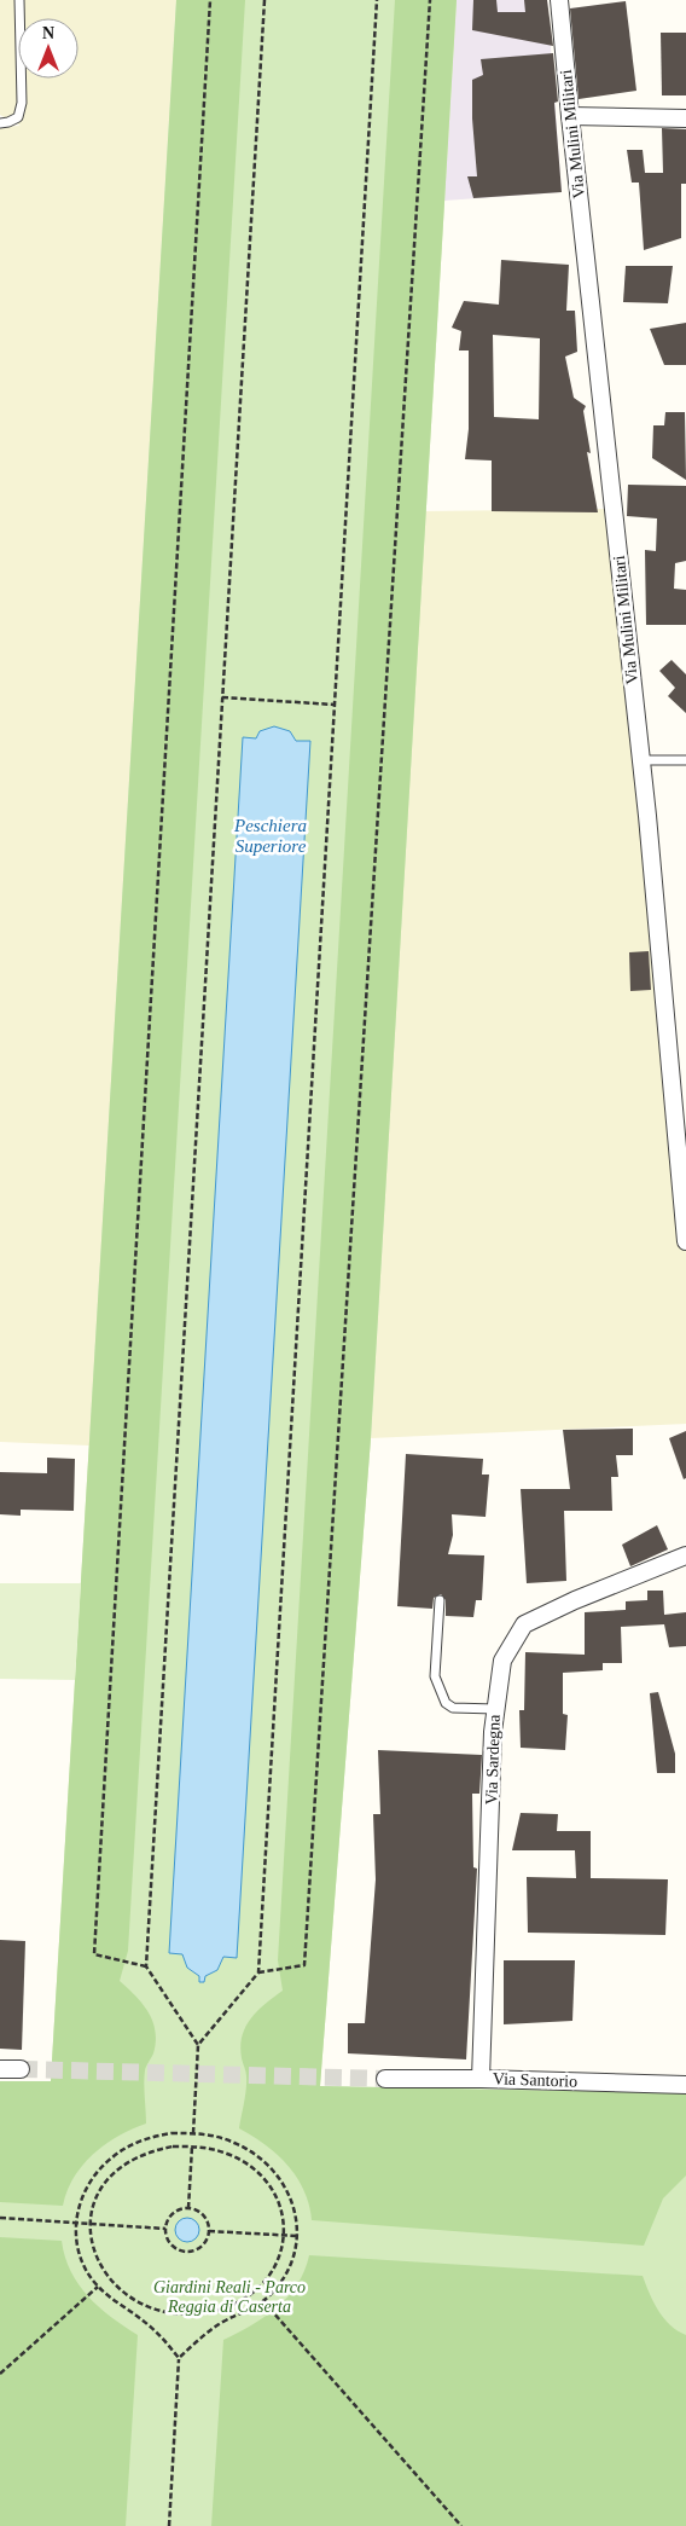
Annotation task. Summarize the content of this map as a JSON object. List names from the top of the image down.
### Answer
{
  "streets": {
    "street": ["Via Mulini Militari", "Via Sardegna", "Via Santorio"]
  },
  "crossings": [
    ["Via Sardegna", "Via Santorio"]
  ],
  "water": ["Peschiera Superiore"],
  "parks": ["Giardini Reali - Parco Reggia di Caserta"],
  "north": "top"
}
